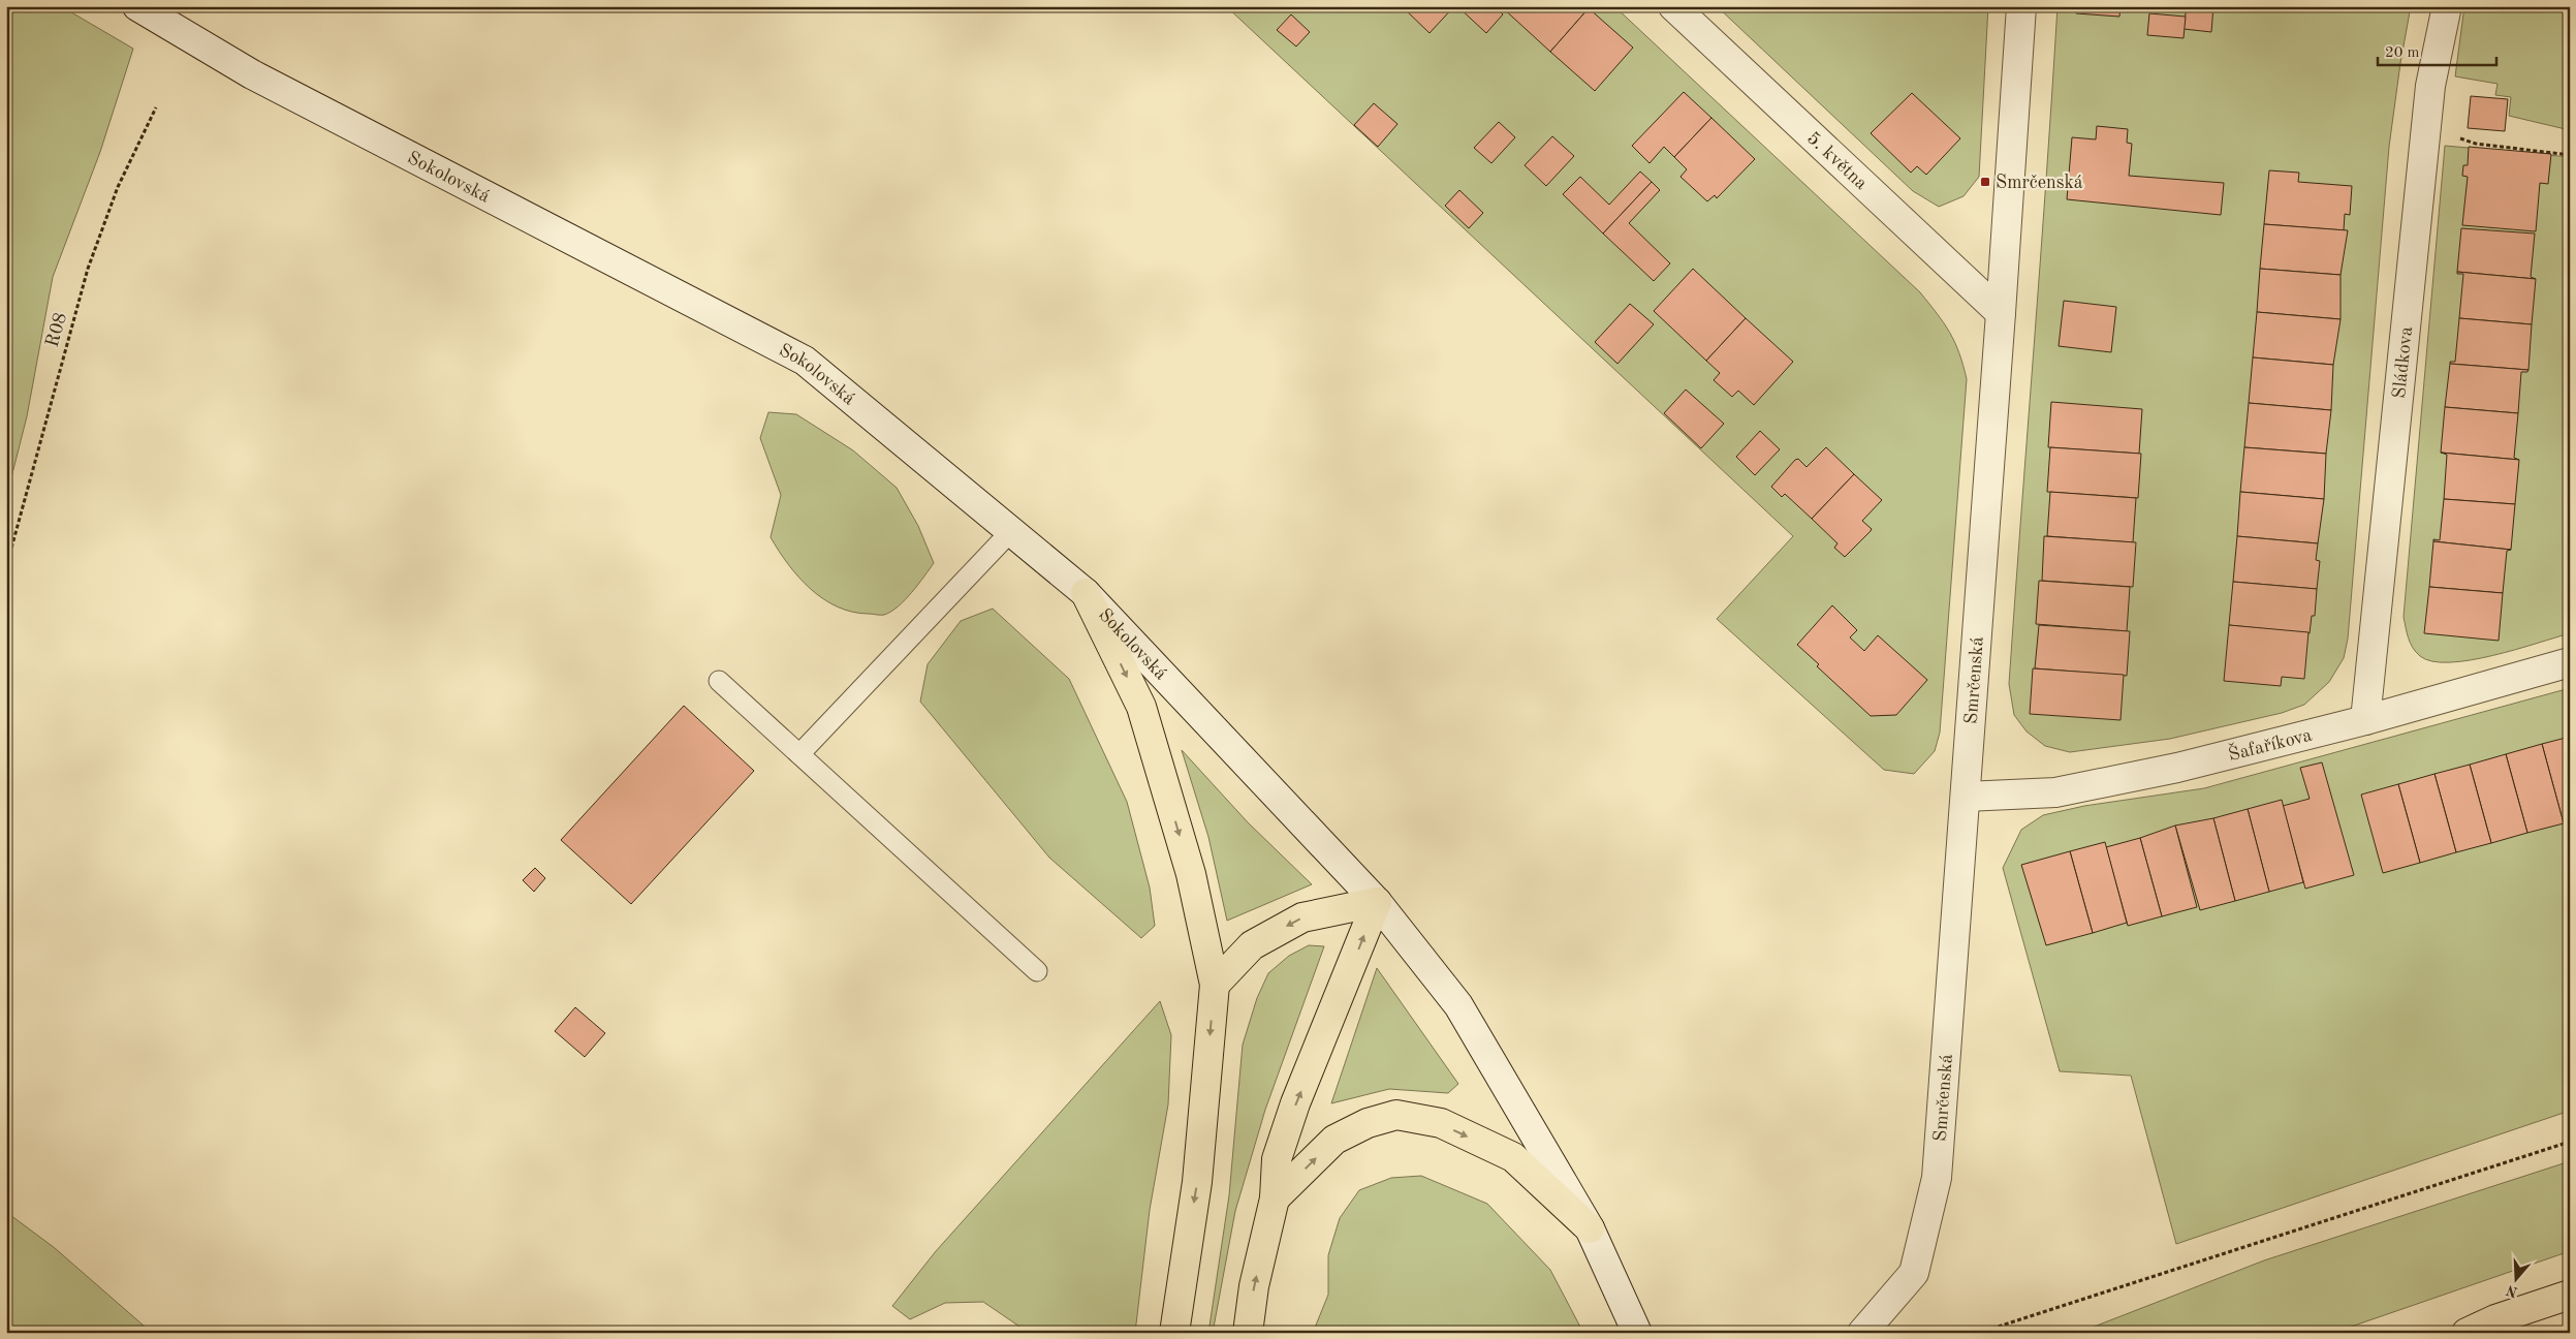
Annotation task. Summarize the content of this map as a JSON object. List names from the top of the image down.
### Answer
{
  "streets": {
    "street": [
      "5. května",
      "Sokolovská",
      "Sládkova",
      "Smrčenská",
      "Šafaříkova"
    ],
    "path": ["R08"]
  },
  "crossings": [
    ["5. května", "Smrčenská"],
    ["Sládkova", "Šafaříkova"],
    ["Smrčenská", "Šafaříkova"]
  ],
  "places": {
    "transit": ["Smrčenská"]
  },
  "scale_bar": "20 m",
  "north": "bottom"
}
